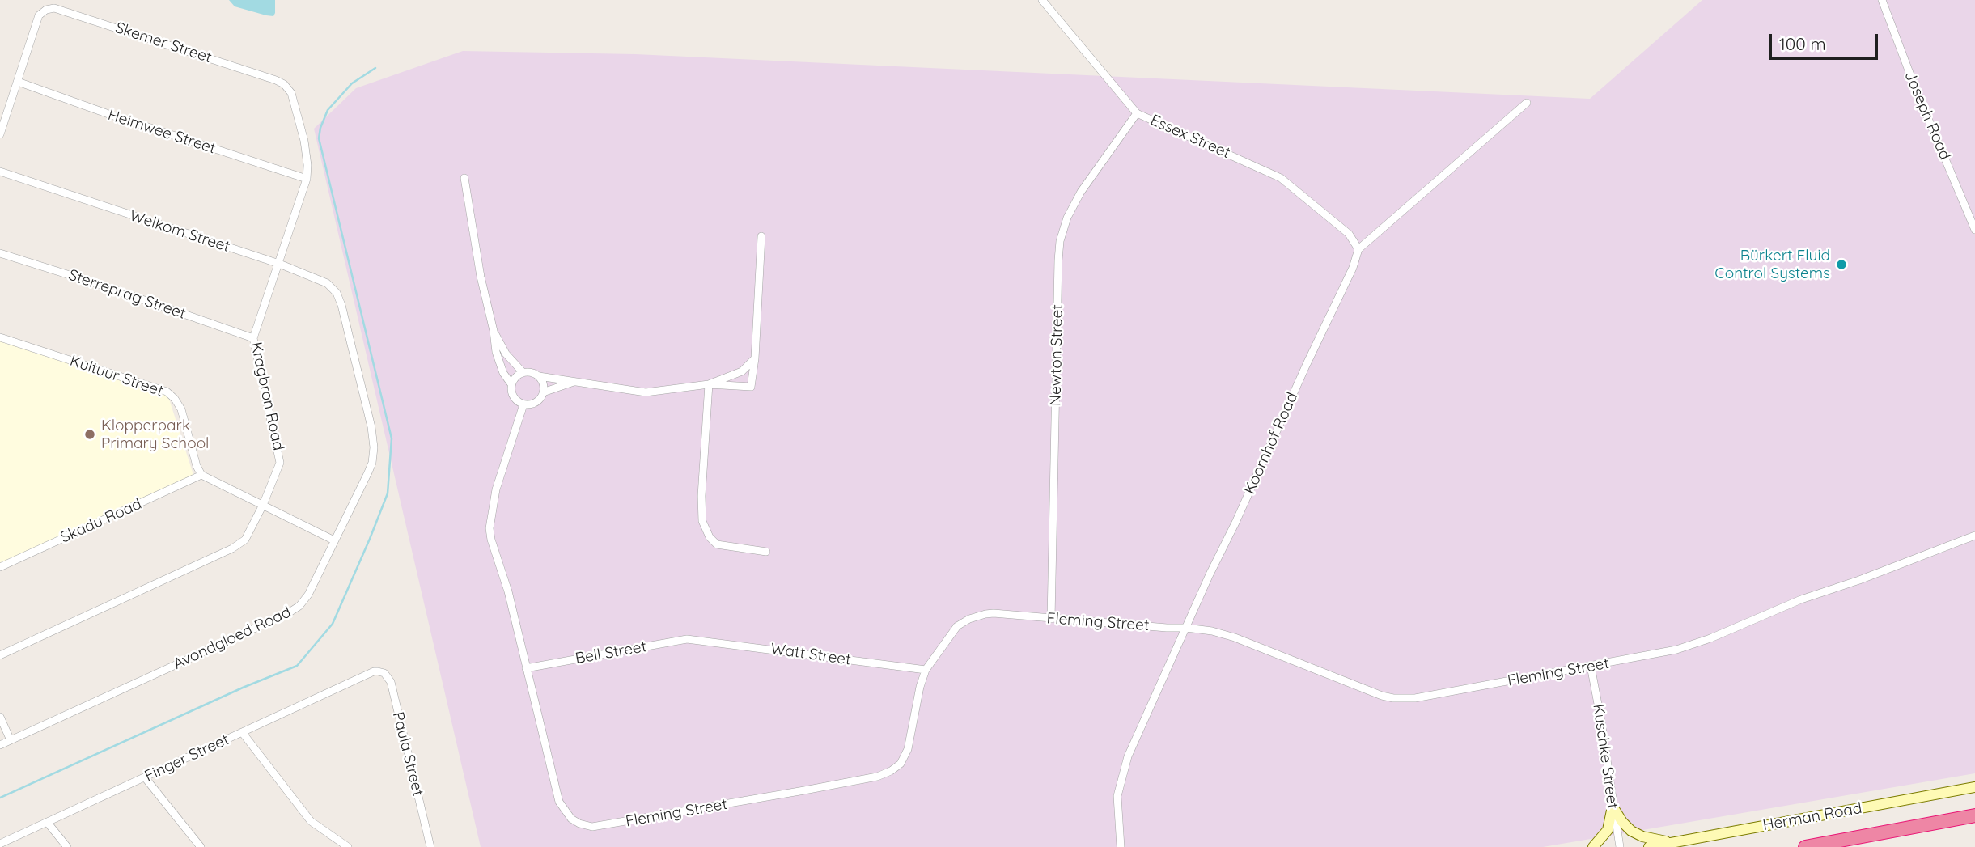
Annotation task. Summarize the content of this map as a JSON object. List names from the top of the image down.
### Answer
{
  "streets": {
    "main road": ["Herman Road"],
    "street": [
      "Skemer Street",
      "Joseph Road",
      "Heimwee Street",
      "Essex Street",
      "Welkom Street",
      "Sterreprag Street",
      "Newton Street",
      "Kultuur Street",
      "Kragbron Road",
      "Koornhof Road",
      "Skadu Road",
      "Fleming Street",
      "Avondgloed Road",
      "Bell Street",
      "Watt Street",
      "Paula Street",
      "Kuschke Street",
      "Finger Street"
    ]
  },
  "crossings": [
    ["Skemer Street", "Heimwee Street"],
    ["Skemer Street", "Kragbron Road"],
    ["Heimwee Street", "Kragbron Road"],
    ["Essex Street", "Newton Street"],
    ["Essex Street", "Koornhof Road"],
    ["Welkom Street", "Kragbron Road"],
    ["Welkom Street", "Avondgloed Road"],
    ["Sterreprag Street", "Kragbron Road"],
    ["Newton Street", "Fleming Street"],
    ["Kultuur Street", "Skadu Road"],
    ["Koornhof Road", "Fleming Street"],
    ["Fleming Street", "Bell Street"],
    ["Fleming Street", "Watt Street"],
    ["Fleming Street", "Kuschke Street"],
    ["Bell Street", "Watt Street"],
    ["Paula Street", "Finger Street"]
  ],
  "places": ["Bürkert Fluid Control Systems", "Klopperpark Primary School"],
  "scale_bar": "100 m"
}
